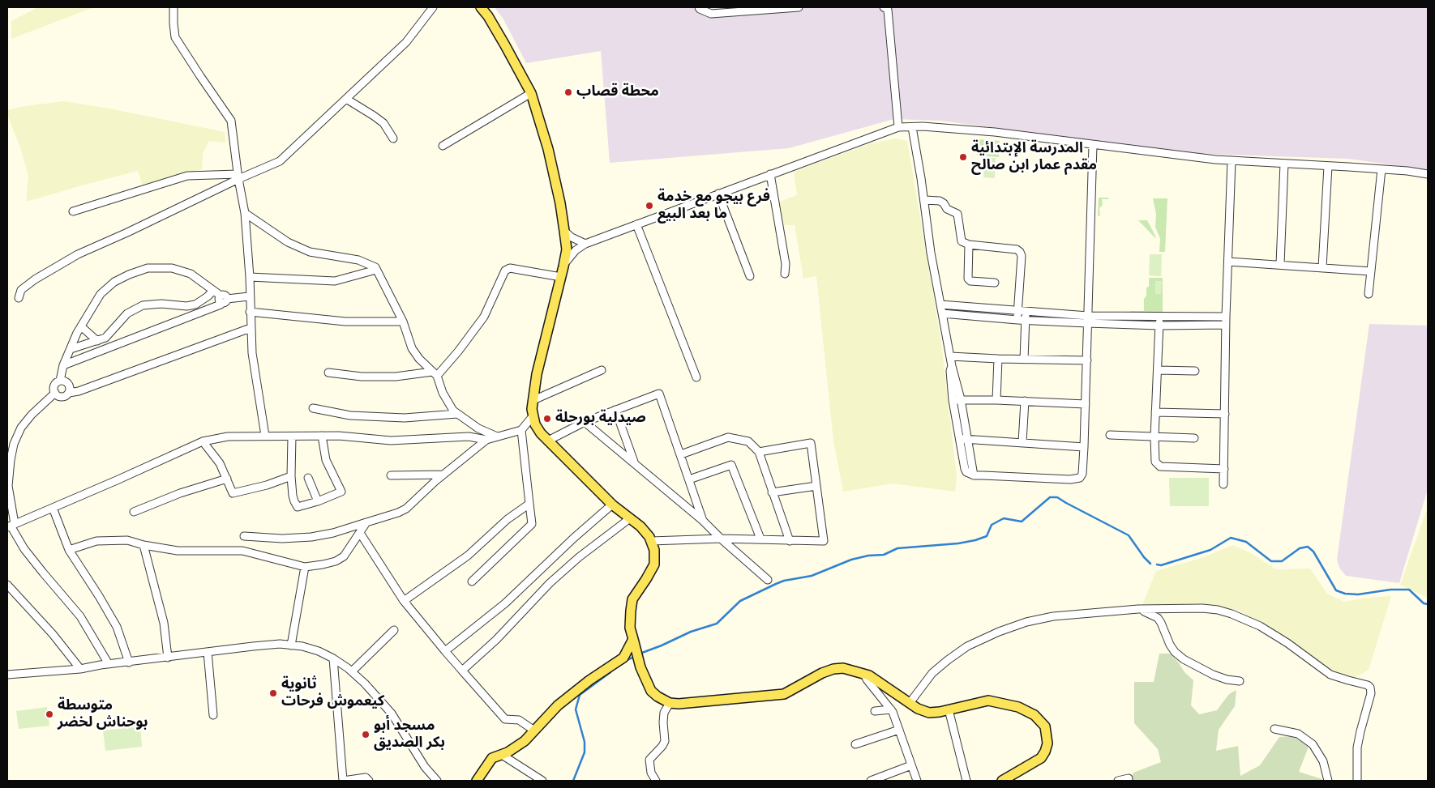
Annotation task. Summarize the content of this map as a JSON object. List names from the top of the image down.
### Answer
{
  "places": [
    "محطة قصاب",
    "المدرسة الإبتدائية مقدم عمار ابن صالح",
    "فرع بيجو مع خدمة ما بعد البيع",
    "صيدلية بورحلة",
    "ثانوية كيعموش فرحات",
    "متوسطة بوحناش لخضر",
    "مسجد أبو بكر الصديق"
  ]
}
